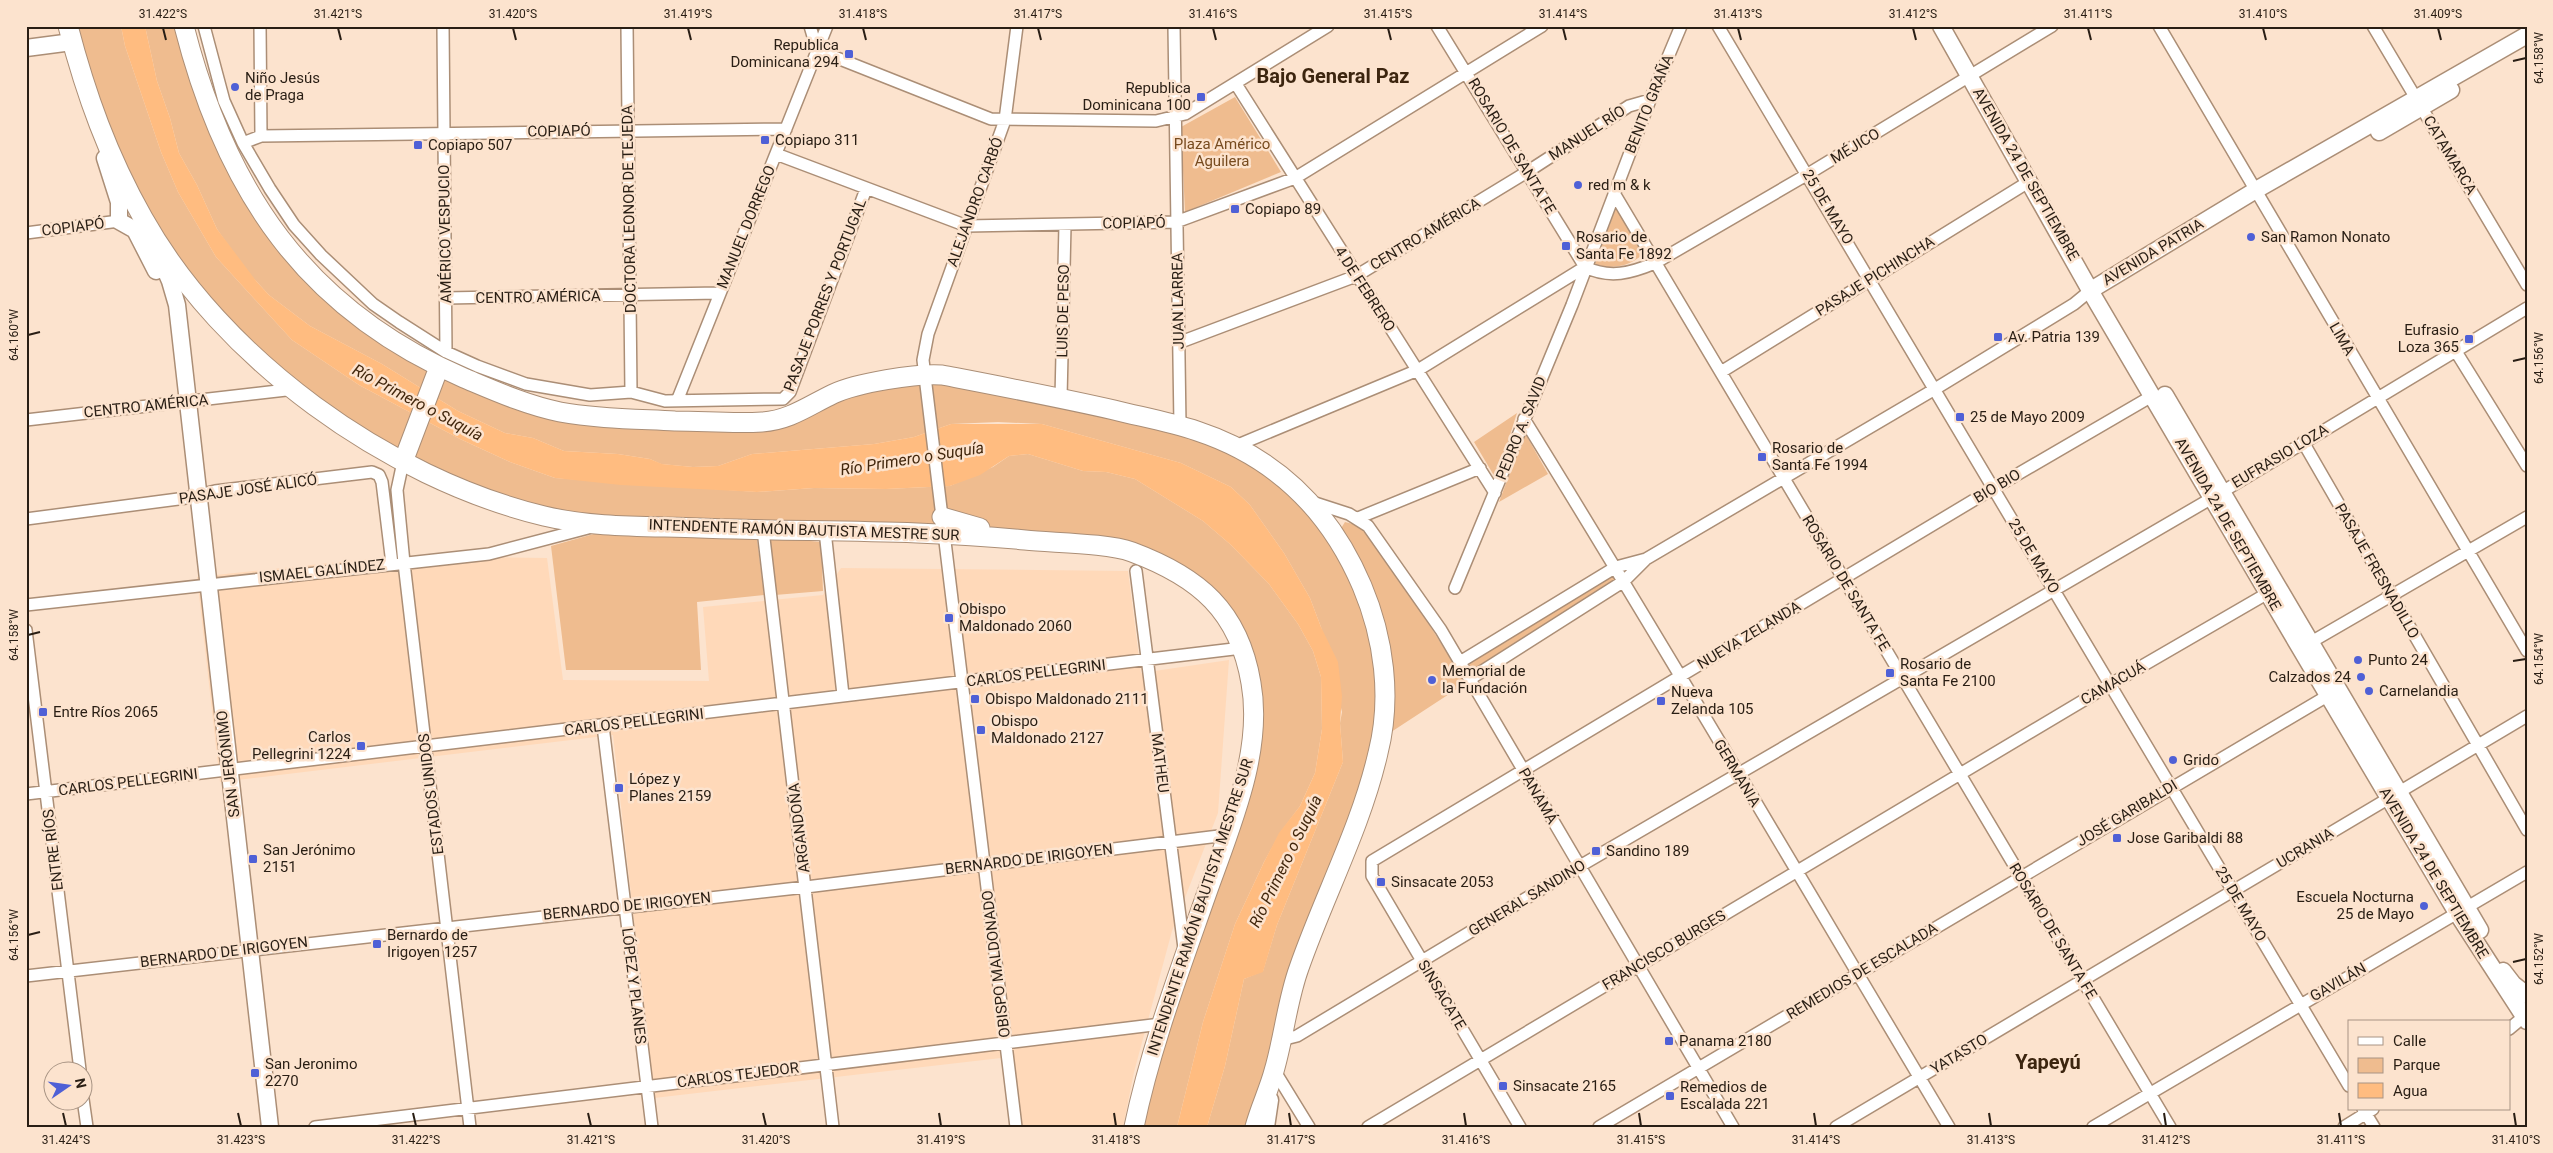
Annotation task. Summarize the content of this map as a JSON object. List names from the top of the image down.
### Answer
{
  "streets": {
    "main road": [
      "AVENIDA 24 DE SEPTIEMBRE",
      "AVENIDA PATRIA",
      "INTENDENTE RAMÓN BAUTISTA MESTRE SUR",
      "SAN JERÓNIMO"
    ],
    "street": [
      "BENITO GRAÑA",
      "COPIAPÓ",
      "MANUEL RÍO",
      "ROSARIO DE SANTA FE",
      "MÉJICO",
      "CATAMARCA",
      "ALEJANDRO CARBÓ",
      "25 DE MAYO",
      "DOCTORA LEONOR DE TEJEDA",
      "MANUEL DORREGO",
      "AMÉRICO VESPUCIO",
      "CENTRO AMÉRICA",
      "PASAJE PICHINCHA",
      "4 DE FEBRERO",
      "PASAJE PORRES Y PORTUGAL",
      "JUAN LARREA",
      "LUIS DE PESO",
      "LIMA",
      "PEDRO A. SAVID",
      "EUFRASIO LOZA",
      "BIO BIO",
      "PASAJE JOSÉ ALICÓ",
      "ISMAEL GALÍNDEZ",
      "PASAJE FRESNADILLO",
      "NUEVA ZELANDA",
      "CARLOS PELLEGRINI",
      "CAMACUÁ",
      "MATHEU",
      "GERMANIA",
      "ESTADOS UNIDOS",
      "PANAMÁ",
      "JOSÉ GARIBALDI",
      "ARGANDOÑA",
      "UCRANIA",
      "ENTRE RÍOS",
      "BERNARDO DE IRIGOYEN",
      "GENERAL SANDINO",
      "FRANCISCO BURGES",
      "OBISPO MALDONADO",
      "REMEDIOS DE ESCALADA",
      "GAVILÁN",
      "LÓPEZ Y PLANES",
      "SINSACATE",
      "YATASTO",
      "CARLOS TEJEDOR"
    ]
  },
  "crossings": [
    ["BENITO GRAÑA", "MANUEL RÍO"],
    ["BENITO GRAÑA", "ROSARIO DE SANTA FE"],
    ["BENITO GRAÑA", "MÉJICO"],
    ["BENITO GRAÑA", "PEDRO A. SAVID"],
    ["COPIAPÓ", "ROSARIO DE SANTA FE"],
    ["COPIAPÓ", "ALEJANDRO CARBÓ"],
    ["COPIAPÓ", "DOCTORA LEONOR DE TEJEDA"],
    ["COPIAPÓ", "MANUEL DORREGO"],
    ["COPIAPÓ", "AMÉRICO VESPUCIO"],
    ["COPIAPÓ", "4 DE FEBRERO"],
    ["COPIAPÓ", "PASAJE PORRES Y PORTUGAL"],
    ["COPIAPÓ", "JUAN LARREA"],
    ["COPIAPÓ", "LUIS DE PESO"],
    ["COPIAPÓ", "SAN JERÓNIMO"],
    ["MANUEL RÍO", "ROSARIO DE SANTA FE"],
    ["MANUEL RÍO", "CENTRO AMÉRICA"],
    ["ROSARIO DE SANTA FE", "MÉJICO"],
    ["ROSARIO DE SANTA FE", "CENTRO AMÉRICA"],
    ["ROSARIO DE SANTA FE", "AVENIDA PATRIA"],
    ["ROSARIO DE SANTA FE", "PASAJE PICHINCHA"],
    ["ROSARIO DE SANTA FE", "PEDRO A. SAVID"],
    ["ROSARIO DE SANTA FE", "EUFRASIO LOZA"],
    ["ROSARIO DE SANTA FE", "BIO BIO"],
    ["ROSARIO DE SANTA FE", "NUEVA ZELANDA"],
    ["ROSARIO DE SANTA FE", "CAMACUÁ"],
    ["ROSARIO DE SANTA FE", "JOSÉ GARIBALDI"],
    ["ROSARIO DE SANTA FE", "UCRANIA"],
    ["ROSARIO DE SANTA FE", "GENERAL SANDINO"],
    ["ROSARIO DE SANTA FE", "FRANCISCO BURGES"],
    ["ROSARIO DE SANTA FE", "REMEDIOS DE ESCALADA"],
    ["ROSARIO DE SANTA FE", "GAVILÁN"],
    ["ROSARIO DE SANTA FE", "YATASTO"],
    ["MÉJICO", "AVENIDA 24 DE SEPTIEMBRE"],
    ["MÉJICO", "25 DE MAYO"],
    ["MÉJICO", "PEDRO A. SAVID"],
    ["CATAMARCA", "AVENIDA PATRIA"],
    ["AVENIDA 24 DE SEPTIEMBRE", "AVENIDA PATRIA"],
    ["AVENIDA 24 DE SEPTIEMBRE", "PASAJE PICHINCHA"],
    ["AVENIDA 24 DE SEPTIEMBRE", "EUFRASIO LOZA"],
    ["AVENIDA 24 DE SEPTIEMBRE", "BIO BIO"],
    ["AVENIDA 24 DE SEPTIEMBRE", "CAMACUÁ"],
    ["AVENIDA 24 DE SEPTIEMBRE", "JOSÉ GARIBALDI"],
    ["AVENIDA 24 DE SEPTIEMBRE", "UCRANIA"],
    ["AVENIDA 24 DE SEPTIEMBRE", "GAVILÁN"],
    ["ALEJANDRO CARBÓ", "INTENDENTE RAMÓN BAUTISTA MESTRE SUR"],
    ["ALEJANDRO CARBÓ", "OBISPO MALDONADO"],
    ["25 DE MAYO", "AVENIDA PATRIA"],
    ["25 DE MAYO", "PASAJE PICHINCHA"],
    ["25 DE MAYO", "EUFRASIO LOZA"],
    ["25 DE MAYO", "BIO BIO"],
    ["25 DE MAYO", "CAMACUÁ"],
    ["25 DE MAYO", "JOSÉ GARIBALDI"],
    ["25 DE MAYO", "UCRANIA"],
    ["25 DE MAYO", "GAVILÁN"],
    ["DOCTORA LEONOR DE TEJEDA", "CENTRO AMÉRICA"],
    ["MANUEL DORREGO", "CENTRO AMÉRICA"],
    ["MANUEL DORREGO", "PASAJE PORRES Y PORTUGAL"],
    ["AMÉRICO VESPUCIO", "CENTRO AMÉRICA"],
    ["CENTRO AMÉRICA", "4 DE FEBRERO"],
    ["CENTRO AMÉRICA", "JUAN LARREA"],
    ["CENTRO AMÉRICA", "INTENDENTE RAMÓN BAUTISTA MESTRE SUR"],
    ["CENTRO AMÉRICA", "SAN JERÓNIMO"],
    ["AVENIDA PATRIA", "LIMA"],
    ["4 DE FEBRERO", "PEDRO A. SAVID"],
    ["LIMA", "EUFRASIO LOZA"],
    ["PEDRO A. SAVID", "GERMANIA"],
    ["EUFRASIO LOZA", "PASAJE FRESNADILLO"],
    ["EUFRASIO LOZA", "GENERAL SANDINO"],
    ["BIO BIO", "NUEVA ZELANDA"],
    ["PASAJE JOSÉ ALICÓ", "ISMAEL GALÍNDEZ"],
    ["PASAJE JOSÉ ALICÓ", "SAN JERÓNIMO"],
    ["PASAJE JOSÉ ALICÓ", "ESTADOS UNIDOS"],
    ["INTENDENTE RAMÓN BAUTISTA MESTRE SUR", "ISMAEL GALÍNDEZ"],
    ["INTENDENTE RAMÓN BAUTISTA MESTRE SUR", "CARLOS PELLEGRINI"],
    ["INTENDENTE RAMÓN BAUTISTA MESTRE SUR", "MATHEU"],
    ["INTENDENTE RAMÓN BAUTISTA MESTRE SUR", "SAN JERÓNIMO"],
    ["INTENDENTE RAMÓN BAUTISTA MESTRE SUR", "ESTADOS UNIDOS"],
    ["INTENDENTE RAMÓN BAUTISTA MESTRE SUR", "ARGANDOÑA"],
    ["INTENDENTE RAMÓN BAUTISTA MESTRE SUR", "BERNARDO DE IRIGOYEN"],
    ["INTENDENTE RAMÓN BAUTISTA MESTRE SUR", "OBISPO MALDONADO"],
    ["INTENDENTE RAMÓN BAUTISTA MESTRE SUR", "CARLOS TEJEDOR"],
    ["ISMAEL GALÍNDEZ", "SAN JERÓNIMO"],
    ["ISMAEL GALÍNDEZ", "ESTADOS UNIDOS"],
    ["PASAJE FRESNADILLO", "UCRANIA"],
    ["NUEVA ZELANDA", "GERMANIA"],
    ["NUEVA ZELANDA", "PANAMÁ"],
    ["NUEVA ZELANDA", "SINSACATE"],
    ["CARLOS PELLEGRINI", "MATHEU"],
    ["CARLOS PELLEGRINI", "SAN JERÓNIMO"],
    ["CARLOS PELLEGRINI", "ESTADOS UNIDOS"],
    ["CARLOS PELLEGRINI", "ARGANDOÑA"],
    ["CARLOS PELLEGRINI", "ENTRE RÍOS"],
    ["CARLOS PELLEGRINI", "OBISPO MALDONADO"],
    ["CARLOS PELLEGRINI", "LÓPEZ Y PLANES"],
    ["CAMACUÁ", "FRANCISCO BURGES"],
    ["MATHEU", "BERNARDO DE IRIGOYEN"],
    ["SAN JERÓNIMO", "BERNARDO DE IRIGOYEN"],
    ["GERMANIA", "GENERAL SANDINO"],
    ["GERMANIA", "FRANCISCO BURGES"],
    ["GERMANIA", "REMEDIOS DE ESCALADA"],
    ["GERMANIA", "YATASTO"],
    ["ESTADOS UNIDOS", "BERNARDO DE IRIGOYEN"],
    ["ESTADOS UNIDOS", "CARLOS TEJEDOR"],
    ["PANAMÁ", "GENERAL SANDINO"],
    ["PANAMÁ", "FRANCISCO BURGES"],
    ["PANAMÁ", "REMEDIOS DE ESCALADA"],
    ["JOSÉ GARIBALDI", "REMEDIOS DE ESCALADA"],
    ["ARGANDOÑA", "BERNARDO DE IRIGOYEN"],
    ["ARGANDOÑA", "CARLOS TEJEDOR"],
    ["UCRANIA", "YATASTO"],
    ["ENTRE RÍOS", "BERNARDO DE IRIGOYEN"],
    ["BERNARDO DE IRIGOYEN", "OBISPO MALDONADO"],
    ["BERNARDO DE IRIGOYEN", "LÓPEZ Y PLANES"],
    ["GENERAL SANDINO", "SINSACATE"],
    ["FRANCISCO BURGES", "SINSACATE"],
    ["OBISPO MALDONADO", "CARLOS TEJEDOR"],
    ["LÓPEZ Y PLANES", "CARLOS TEJEDOR"]
  ],
  "districts": ["Bajo General Paz", "Yapeyú"],
  "water": ["Río Primero o Suquía"],
  "parks": ["Plaza Américo Aguilera"],
  "places": {
    "transit": [
      "Republica Dominicana 294",
      "Republica Dominicana 100",
      "Copiapo 311",
      "Copiapo 507",
      "Copiapo 89",
      "Rosario de Santa Fe 1892",
      "Av. Patria 139",
      "Eufrasio Loza 365",
      "25 de Mayo 2009",
      "Rosario de Santa Fe 1994",
      "Obispo Maldonado 2060",
      "Rosario de Santa Fe 2100",
      "Obispo Maldonado 2111",
      "Nueva Zelanda 105",
      "Entre Ríos 2065",
      "Obispo Maldonado 2127",
      "Carlos Pellegrini 1224",
      "López y Planes 2159",
      "Jose Garibaldi 88",
      "Sandino 189",
      "San Jerónimo 2151",
      "Sinsacate 2053",
      "Bernardo de Irigoyen 1257",
      "Panama 2180",
      "San Jeronimo 2270",
      "Sinsacate 2165",
      "Remedios de Escalada 221"
    ],
    "other": [
      "Niño Jesús de Praga",
      "red m & k",
      "San Ramon Nonato",
      "Punto 24",
      "Calzados 24",
      "Memorial de la Fundación",
      "Carnelandia",
      "Grido",
      "Escuela Nocturna 25 de Mayo"
    ]
  },
  "legend": ["Calle", "Parque", "Agua"],
  "north": "right",
  "coordinates": [
    "31.422°S",
    "31.421°S",
    "31.420°S",
    "31.419°S",
    "31.418°S",
    "31.417°S",
    "31.416°S",
    "31.415°S",
    "31.414°S",
    "31.413°S",
    "31.412°S",
    "31.411°S",
    "31.410°S",
    "31.409°S",
    "64.158°W",
    "64.160°W",
    "64.156°W",
    "64.154°W",
    "64.152°W",
    "31.424°S",
    "31.423°S"
  ]
}
